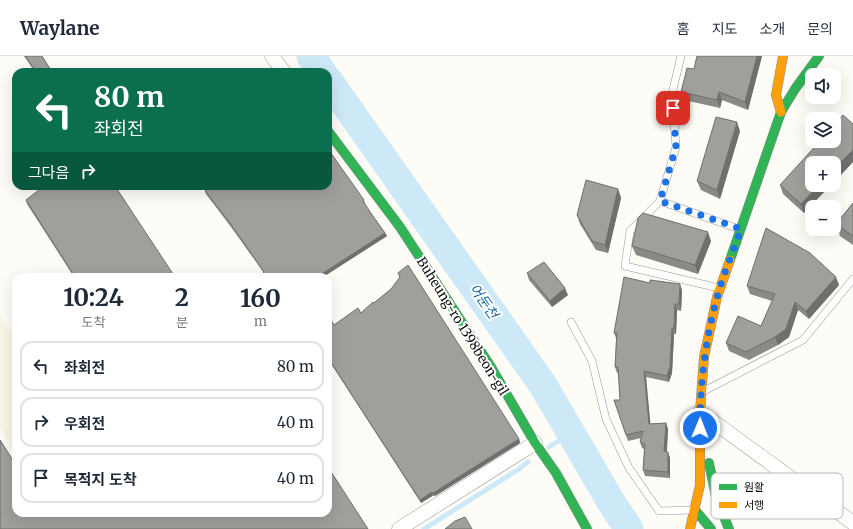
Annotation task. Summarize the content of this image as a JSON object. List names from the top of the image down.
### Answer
{
  "streets": {
    "street": ["Buheung-ro 1398beon-gil"]
  },
  "water": ["어둔천"],
  "legend": ["원활", "서행"],
  "page": {
    "header": "Waylane",
    "nav": [
      "홈",
      "지도",
      "소개",
      "문의"
    ],
    "map_buttons": ["+", "−"],
    "turn": ["80 m", "좌회전"],
    "then": "그다음",
    "eta": [
      "10:24",
      "도착",
      "2",
      "분",
      "160",
      "m"
    ],
    "list": [
      {
        "name": "좌회전",
        "value": "80 m"
      },
      {
        "name": "우회전",
        "value": "40 m"
      },
      {
        "name": "목적지 도착",
        "value": "40 m"
      }
    ]
  }
}
